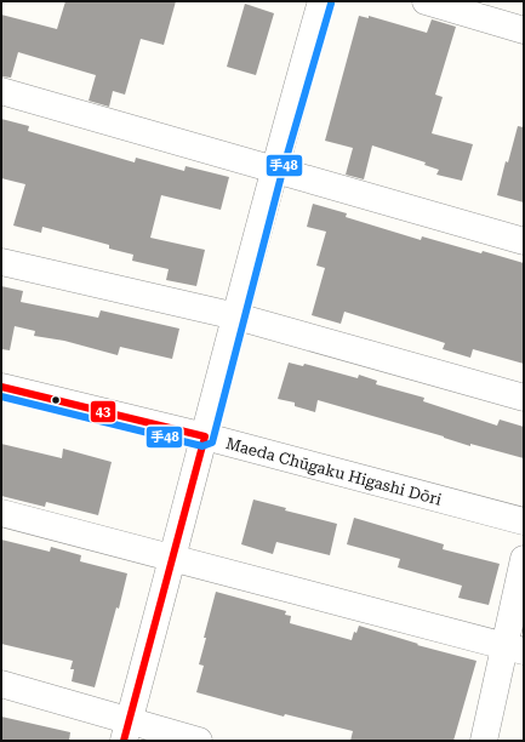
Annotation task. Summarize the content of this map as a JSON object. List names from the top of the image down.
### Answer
{
  "streets": {
    "street": ["Maeda Chūgaku Higashi Dōri"]
  },
  "lines": ["transit line 手48", "transit line 43"]
}
